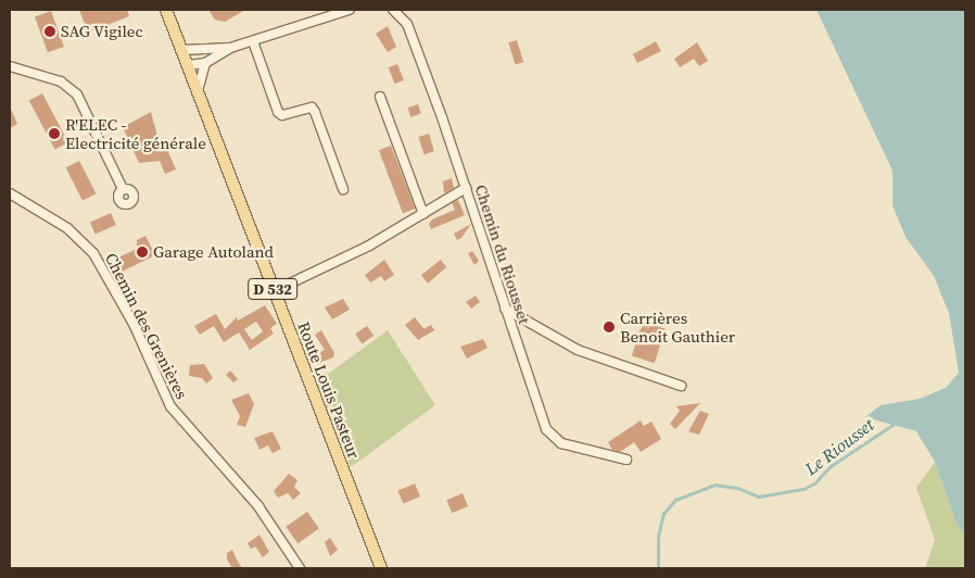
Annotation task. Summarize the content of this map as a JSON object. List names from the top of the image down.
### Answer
{
  "streets": {
    "main road": ["D 532", "Route Louis Pasteur"],
    "street": ["Chemin du Riousset", "Chemin des Grenières"]
  },
  "water": ["Le Riousset"],
  "places": [
    "SAG Vigilec",
    "R'ELEC - Electricité générale",
    "Garage Autoland",
    "Carrières Benoit Gauthier"
  ]
}
